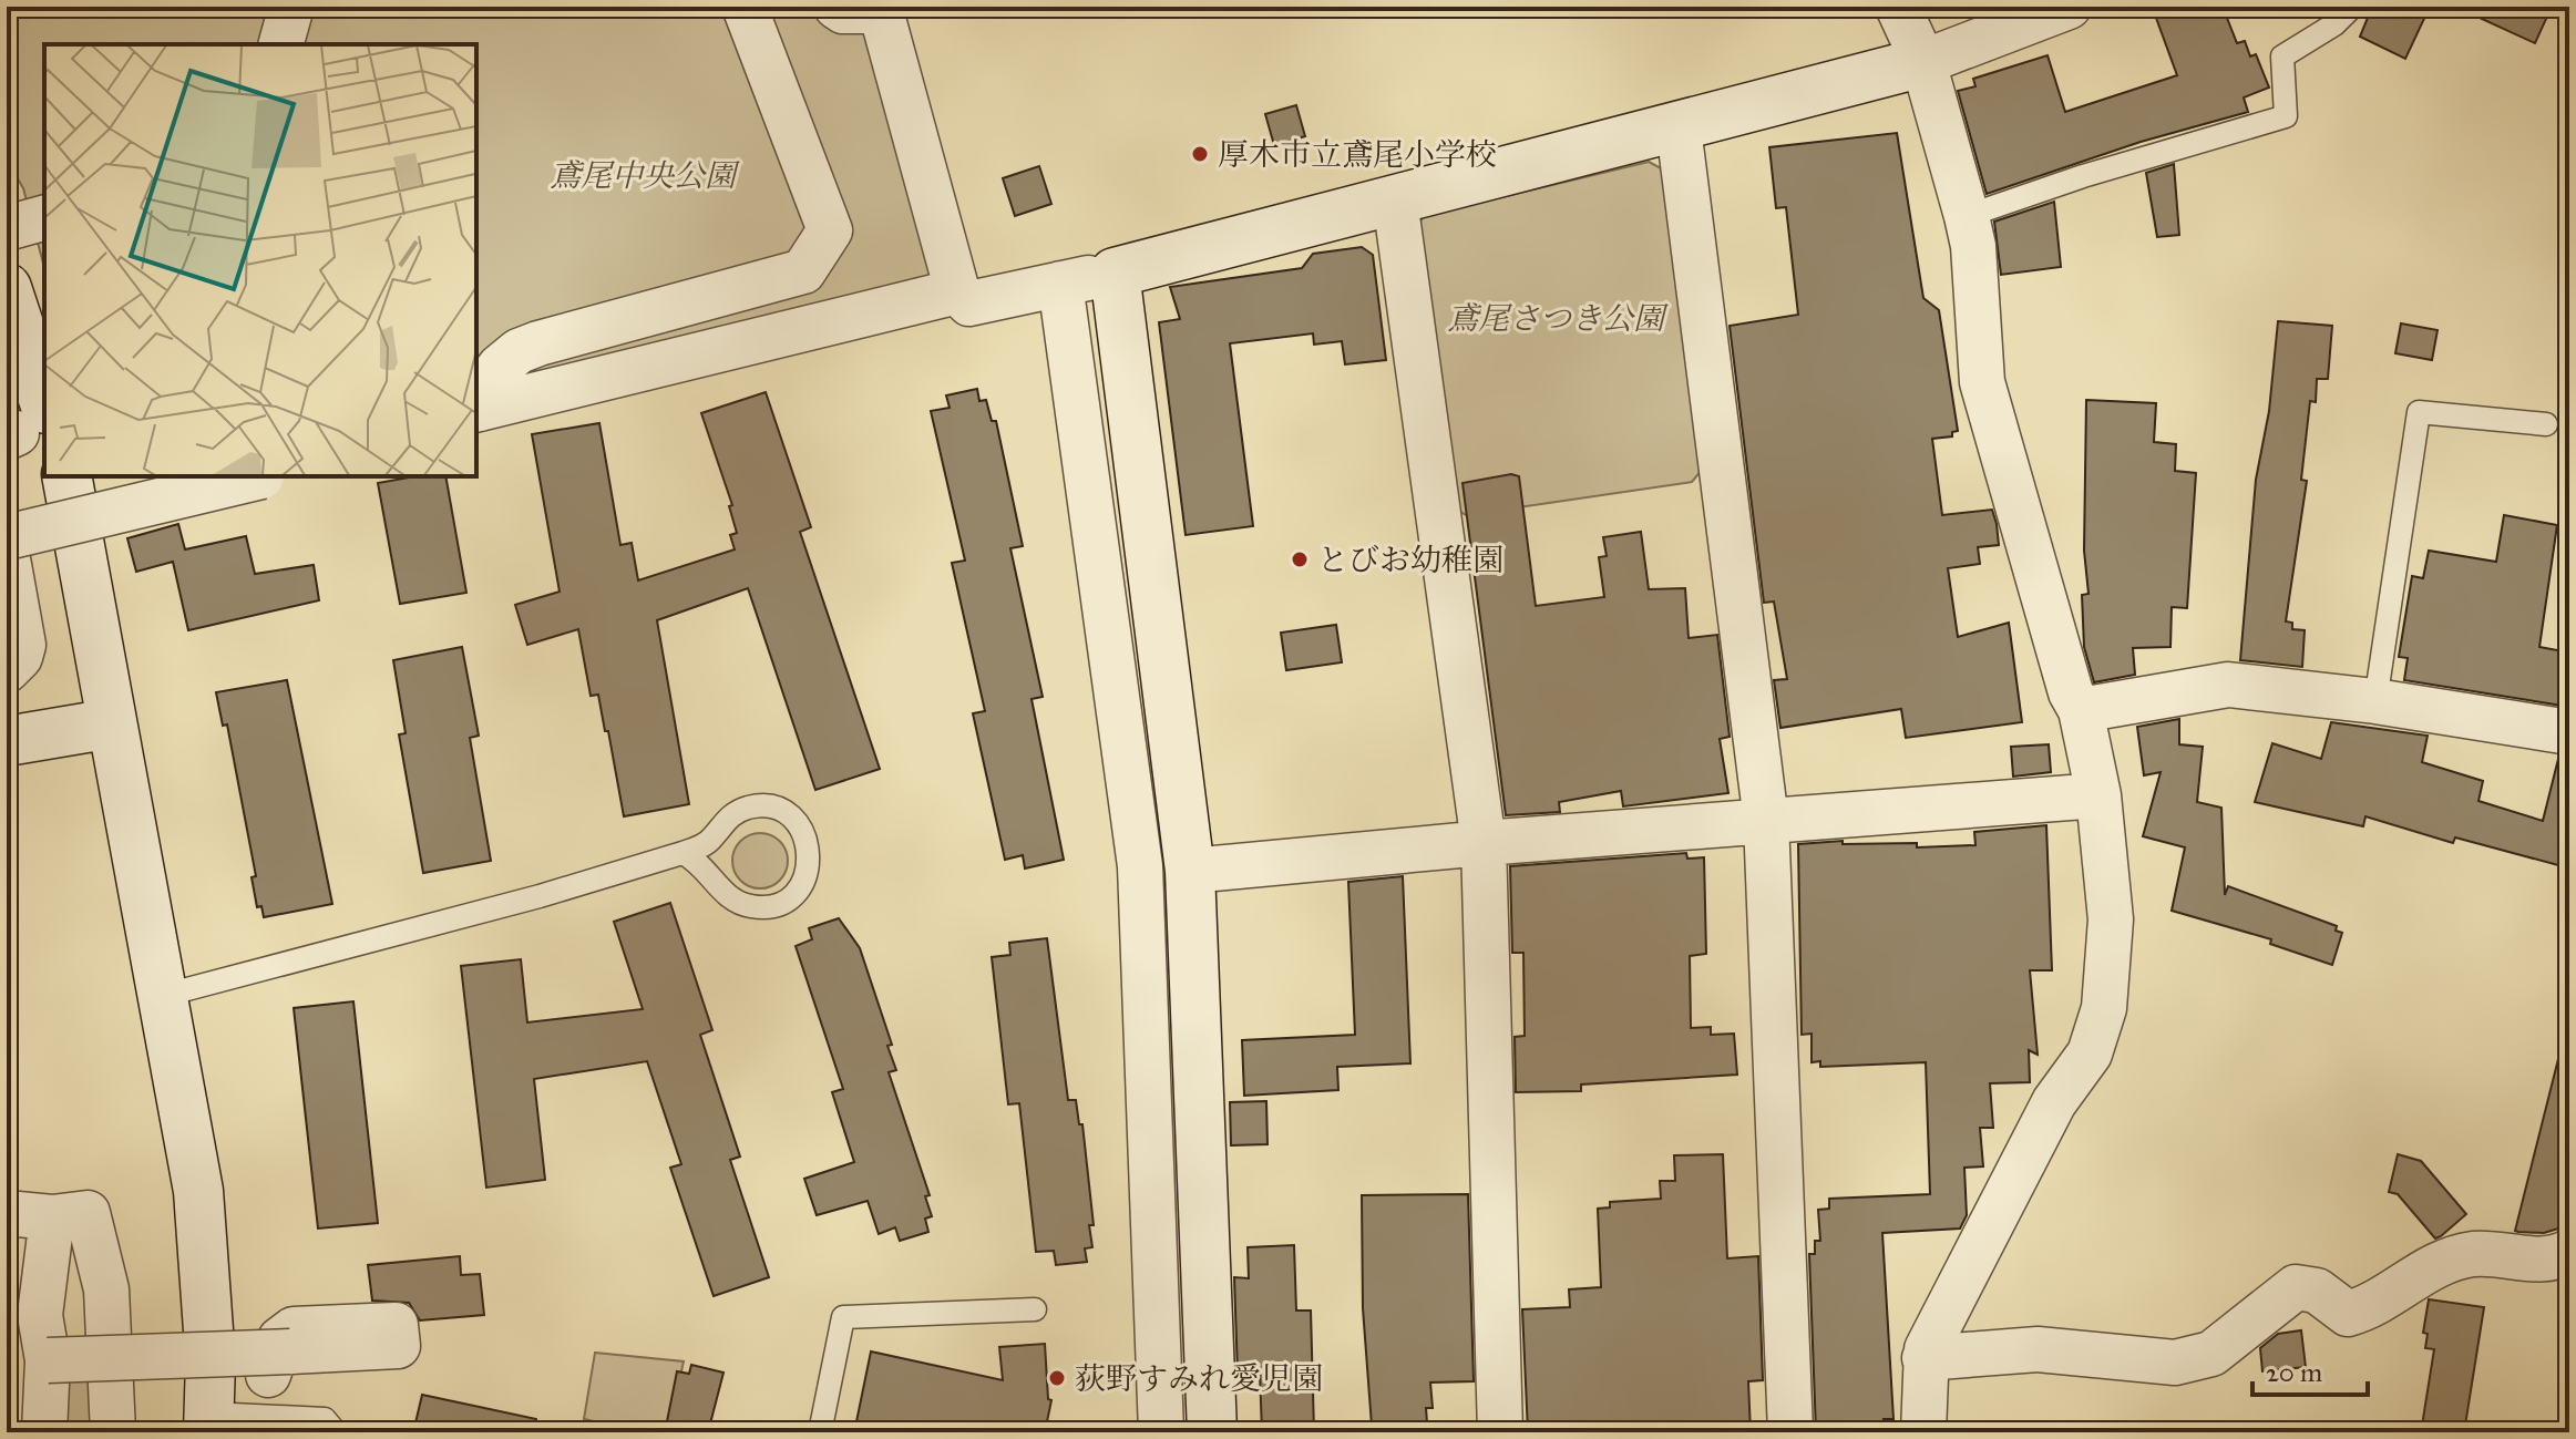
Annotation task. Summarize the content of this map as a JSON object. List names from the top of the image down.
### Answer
{
  "parks": ["鳶尾中央公園", "鳶尾さつき公園"],
  "places": ["厚木市立鳶尾小学校", "とびお幼稚園", "荻野すみれ愛児園"],
  "scale_bar": "20 m"
}
